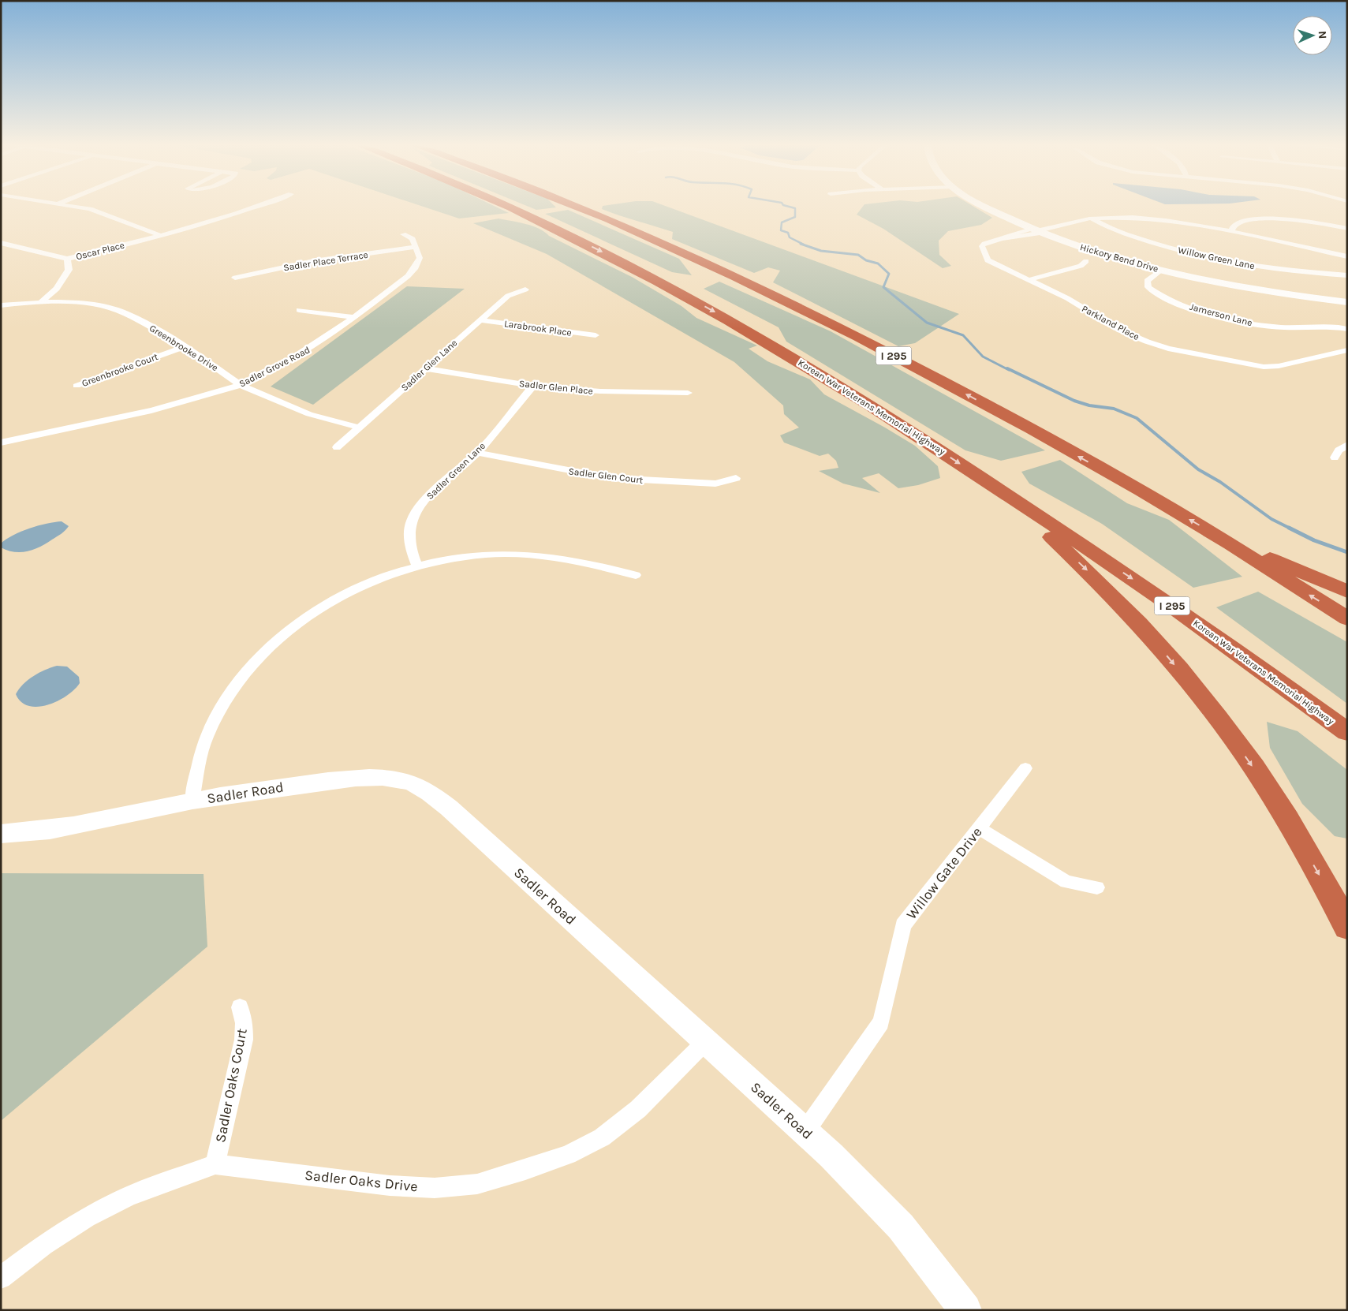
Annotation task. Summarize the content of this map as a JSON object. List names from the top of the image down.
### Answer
{
  "streets": {
    "highway": ["I 295", "Korean War Veterans Memorial Highway"],
    "street": [
      "Oscar Place",
      "Hickory Bend Drive",
      "Willow Green Lane",
      "Sadler Place Terrace",
      "Jamerson Lane",
      "Parkland Place",
      "Larabrook Place",
      "Greenbrooke Drive",
      "Sadler Glen Lane",
      "Sadler Grove Road",
      "Greenbrooke Court",
      "Sadler Glen Place",
      "Sadler Green Lane",
      "Sadler Glen Court",
      "Sadler Road",
      "Willow Gate Drive",
      "Sadler Oaks Court",
      "Sadler Oaks Drive"
    ]
  },
  "crossings": [
    ["Hickory Bend Drive", "Jamerson Lane"],
    ["Hickory Bend Drive", "Parkland Place"],
    ["Willow Green Lane", "Parkland Place"],
    ["Sadler Place Terrace", "Sadler Grove Road"],
    ["Larabrook Place", "Sadler Glen Lane"],
    ["Greenbrooke Drive", "Sadler Glen Lane"],
    ["Greenbrooke Drive", "Sadler Grove Road"],
    ["Greenbrooke Drive", "Greenbrooke Court"],
    ["Sadler Glen Lane", "Sadler Glen Place"],
    ["Sadler Glen Place", "Sadler Green Lane"],
    ["Sadler Green Lane", "Sadler Glen Court"],
    ["Sadler Road", "Willow Gate Drive"],
    ["Sadler Road", "Sadler Oaks Drive"],
    ["Sadler Oaks Court", "Sadler Oaks Drive"]
  ],
  "north": "right"
}
